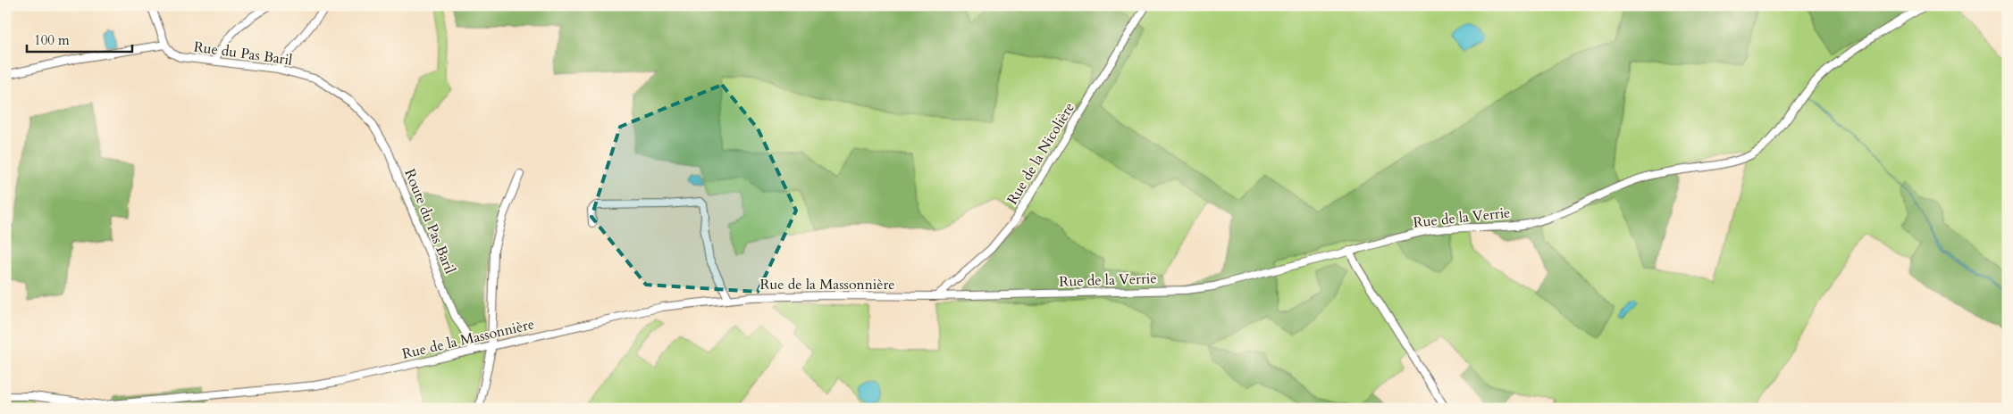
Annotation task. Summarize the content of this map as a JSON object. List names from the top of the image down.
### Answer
{
  "streets": {
    "street": [
      "Rue du Pas Baril",
      "Rue de la Nicolière",
      "Rue de la Verrie",
      "Route du Pas Baril",
      "Rue de la Massonnière"
    ]
  },
  "crossings": [
    ["Rue du Pas Baril", "Route du Pas Baril"],
    ["Rue de la Nicolière", "Rue de la Verrie"],
    ["Rue de la Nicolière", "Rue de la Massonnière"],
    ["Rue de la Verrie", "Rue de la Massonnière"],
    ["Route du Pas Baril", "Rue de la Massonnière"]
  ],
  "scale_bar": "100 m"
}
